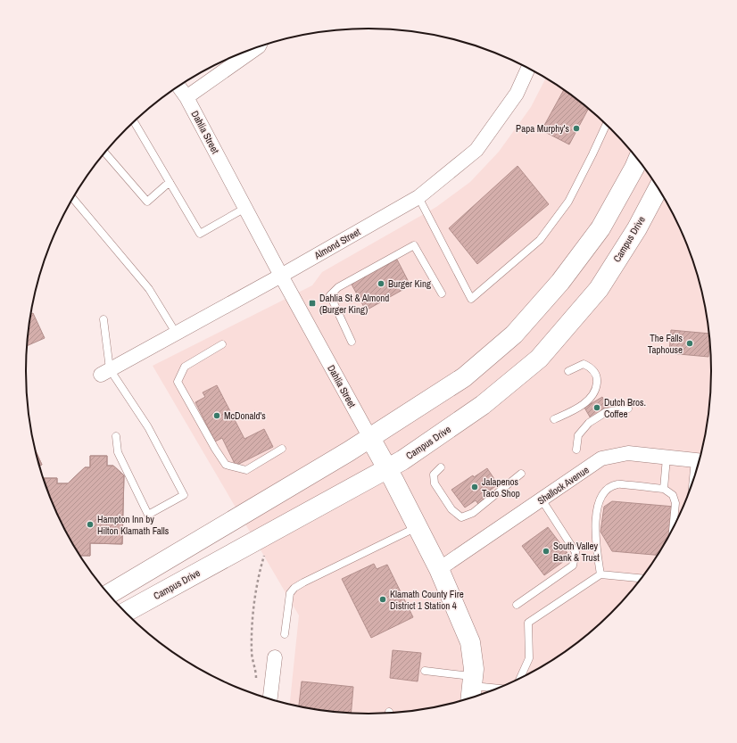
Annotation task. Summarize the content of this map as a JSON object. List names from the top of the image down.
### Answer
{
  "streets": {
    "street": [
      "Dahlia Street",
      "Campus Drive",
      "Almond Street",
      "Shallock Avenue"
    ]
  },
  "crossings": [
    ["Dahlia Street", "Campus Drive"],
    ["Dahlia Street", "Almond Street"],
    ["Dahlia Street", "Shallock Avenue"]
  ],
  "places": {
    "other": [
      "Papa Murphy's",
      "Burger King",
      "The Falls Taphouse",
      "Dutch Bros. Coffee",
      "McDonald's",
      "Jalapenos Taco Shop",
      "Hampton Inn by Hilton Klamath Falls",
      "South Valley Bank & Trust",
      "Klamath County Fire District 1 Station 4"
    ],
    "transit": ["Dahlia St & Almond (Burger King)"]
  }
}
